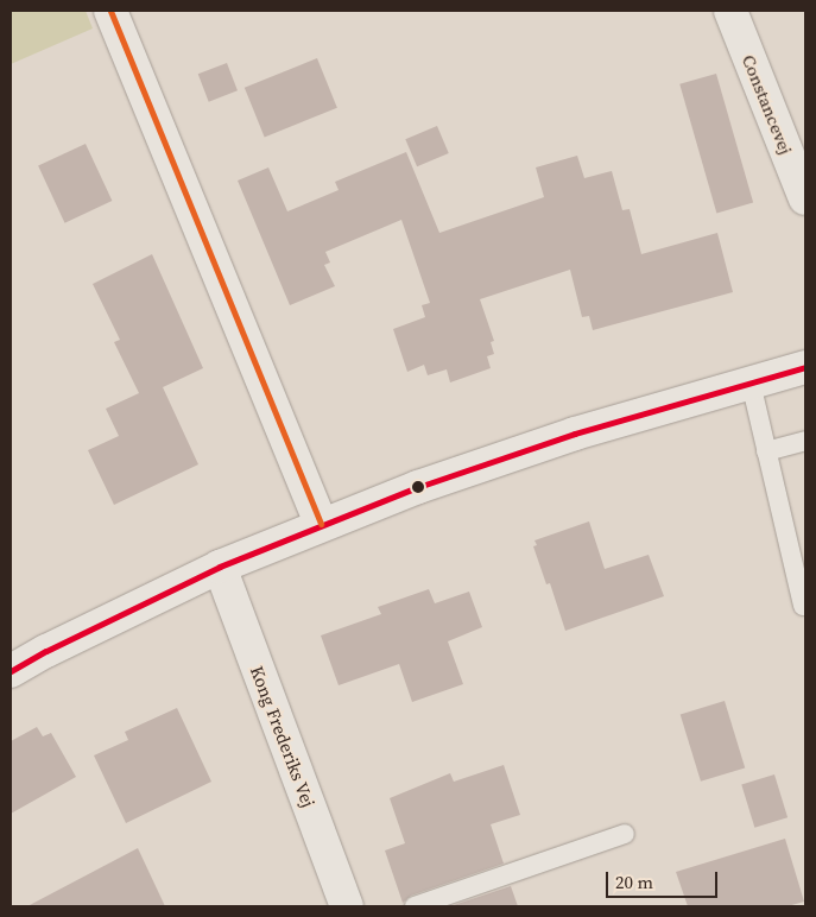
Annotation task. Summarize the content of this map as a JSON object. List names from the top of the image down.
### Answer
{
  "streets": {
    "street": ["Constancevej", "Kong Frederiks Vej"]
  },
  "scale_bar": "20 m"
}
